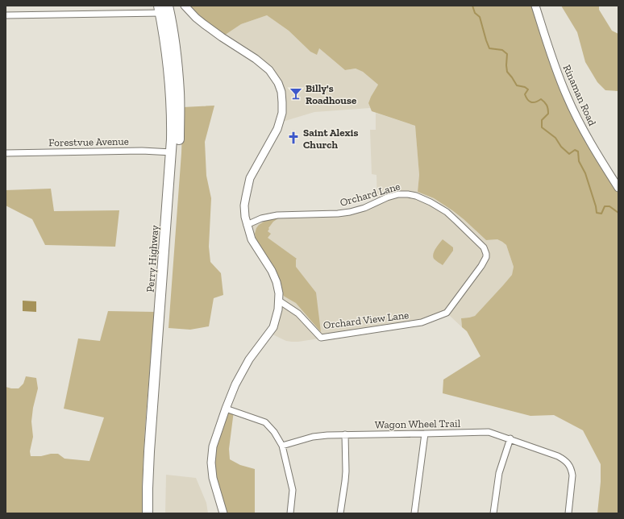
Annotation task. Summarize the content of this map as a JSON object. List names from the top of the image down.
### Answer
{
  "streets": {
    "highway": ["Perry Highway"],
    "street": [
      "Rinaman Road",
      "Forestvue Avenue",
      "Orchard Lane",
      "Orchard View Lane",
      "Wagon Wheel Trail"
    ]
  },
  "crossings": [
    ["Forestvue Avenue", "Perry Highway"],
    ["Orchard Lane", "Orchard View Lane"]
  ],
  "places": {
    "bar": ["Billy's Roadhouse"],
    "church": ["Saint Alexis Church"]
  }
}
